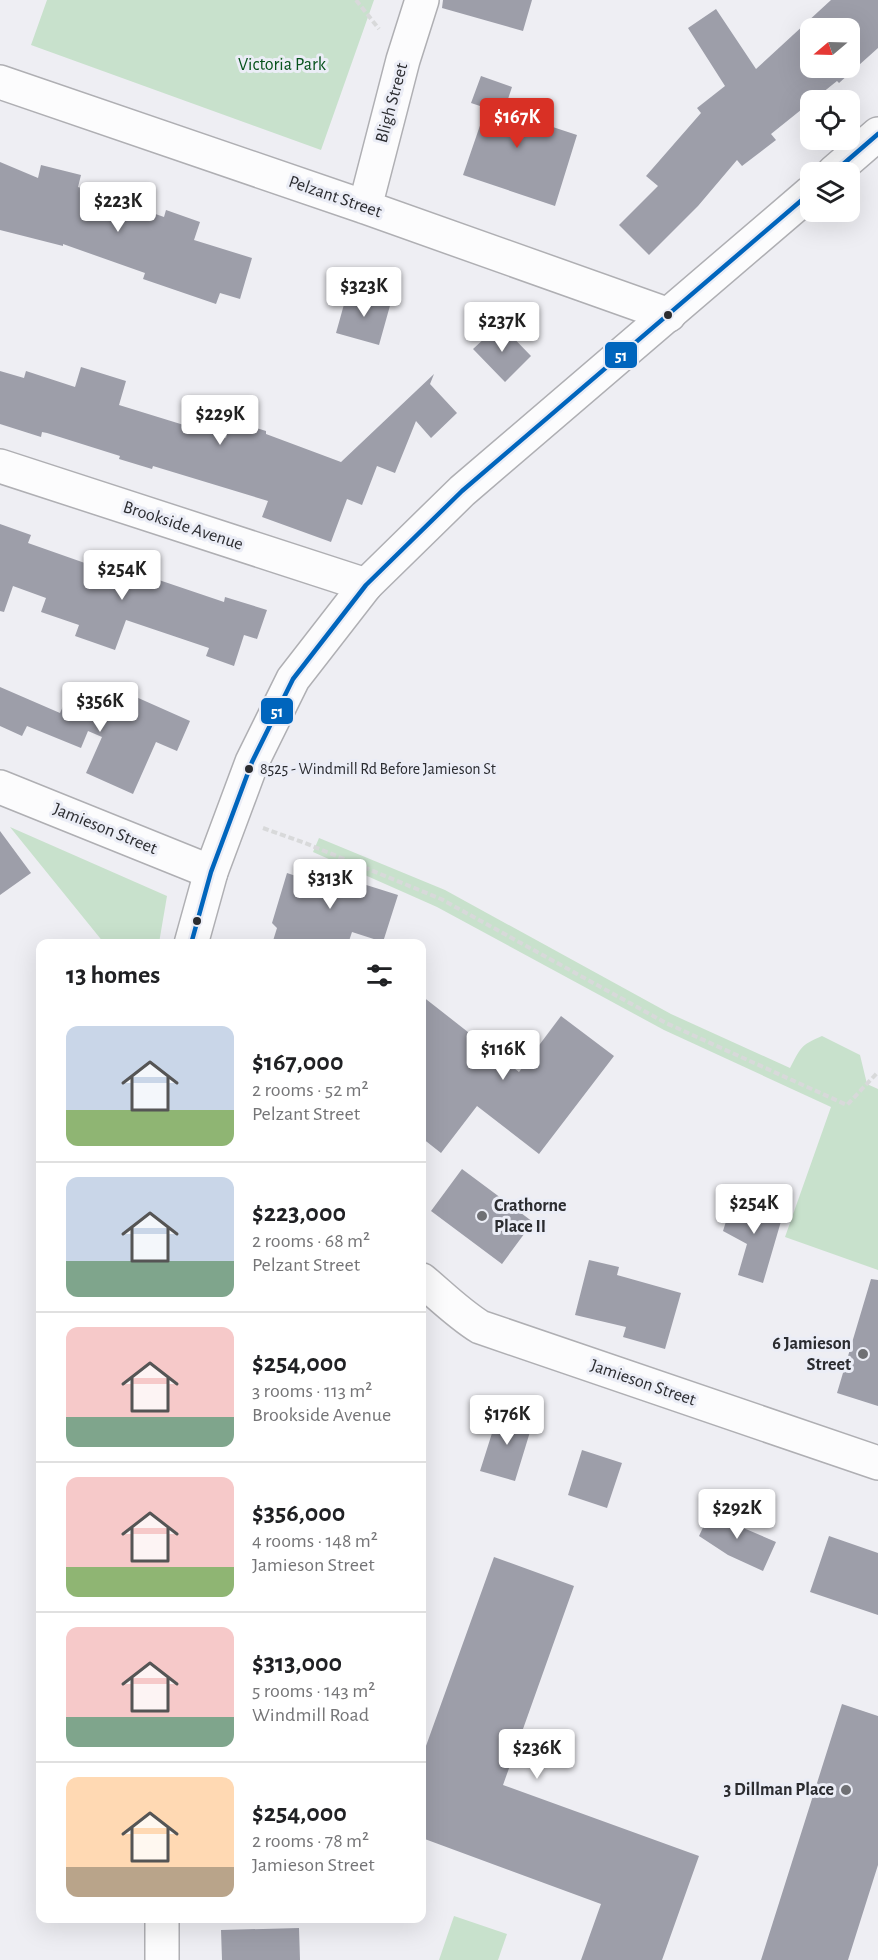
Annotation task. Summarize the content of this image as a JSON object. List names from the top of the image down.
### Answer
{
  "streets": {
    "street": [
      "Bligh Street",
      "Pelzant Street",
      "Brookside Avenue",
      "Jamieson Street"
    ]
  },
  "crossings": [
    ["Bligh Street", "Pelzant Street"]
  ],
  "parks": ["Victoria Park"],
  "places": [
    "8525 - Windmill Rd Before Jamieson St",
    "Crathorne Place II",
    "6 Jamieson Street",
    "3 Dillman Place"
  ],
  "lines": ["transit line 51"],
  "north": "left",
  "page": {
    "price": [
      "$167K",
      "$223K",
      "$323K",
      "$237K",
      "$229K",
      "$254K",
      "$356K",
      "$313K",
      "$116K",
      "$254K",
      "$176K",
      "$292K",
      "$236K"
    ],
    "heading": "13 homes",
    "list": [
      {
        "name": "$167,000",
        "note": "2 rooms · 52 m² · Pelzant Street"
      },
      {
        "name": "$223,000",
        "note": "2 rooms · 68 m² · Pelzant Street"
      },
      {
        "name": "$254,000",
        "note": "3 rooms · 113 m² · Brookside Avenue"
      },
      {
        "name": "$356,000",
        "note": "4 rooms · 148 m² · Jamieson Street"
      },
      {
        "name": "$313,000",
        "note": "5 rooms · 143 m² · Windmill Road"
      },
      {
        "name": "$254,000",
        "note": "2 rooms · 78 m² · Jamieson Street"
      }
    ]
  }
}
